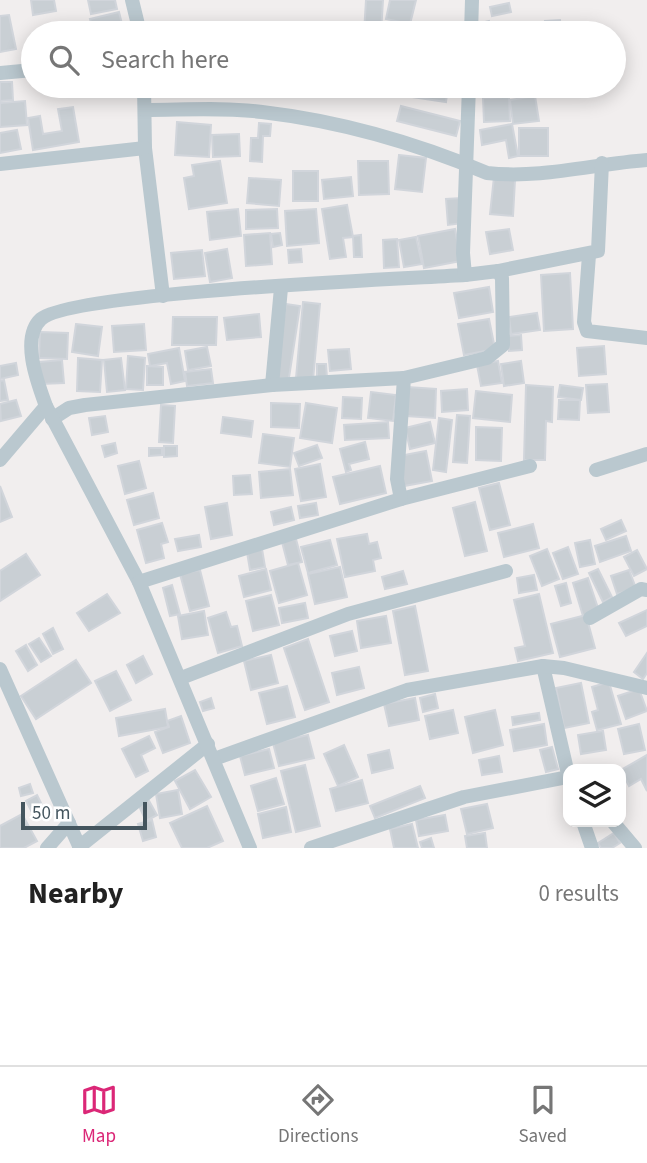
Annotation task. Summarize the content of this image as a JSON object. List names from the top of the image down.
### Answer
{
  "scale_bar": "50 m",
  "page": {
    "search": "Search here",
    "scale": "50 m",
    "heading": ["Nearby", "0 results"],
    "nav": ["Map", "Directions", "Saved"]
  }
}
